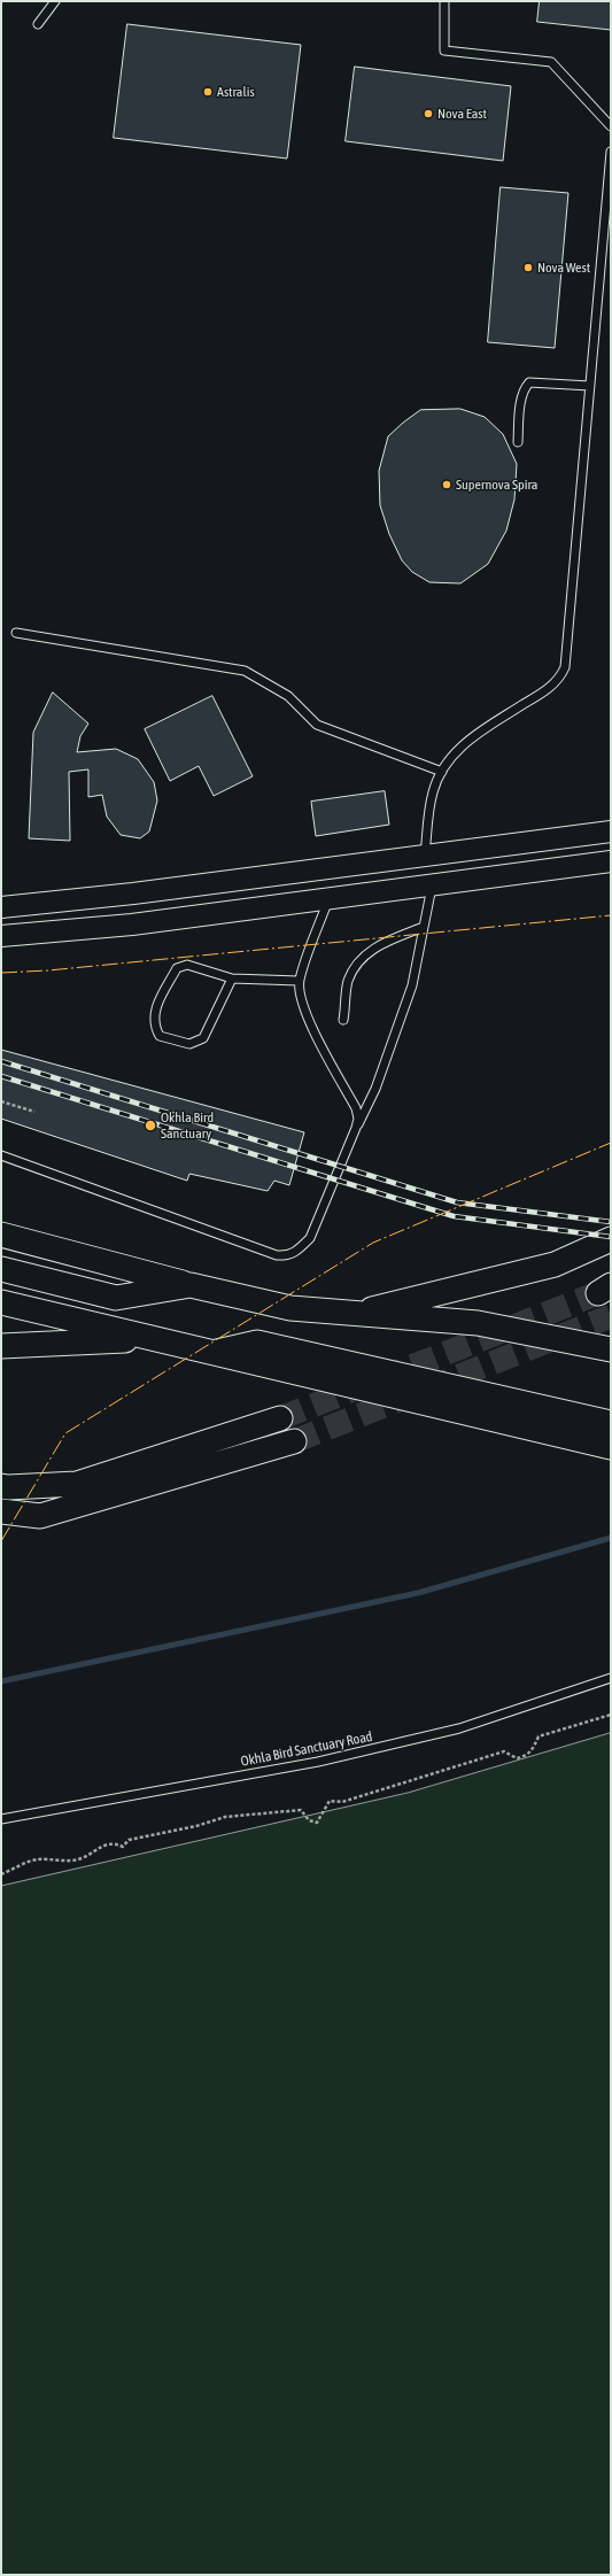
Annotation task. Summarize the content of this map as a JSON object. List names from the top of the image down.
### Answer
{
  "streets": {
    "lane": ["Okhla Bird Sanctuary Road"]
  },
  "places": [
    "Astralis",
    "Nova East",
    "Nova West",
    "Supernova Spira",
    "Okhla Bird Sanctuary"
  ]
}
